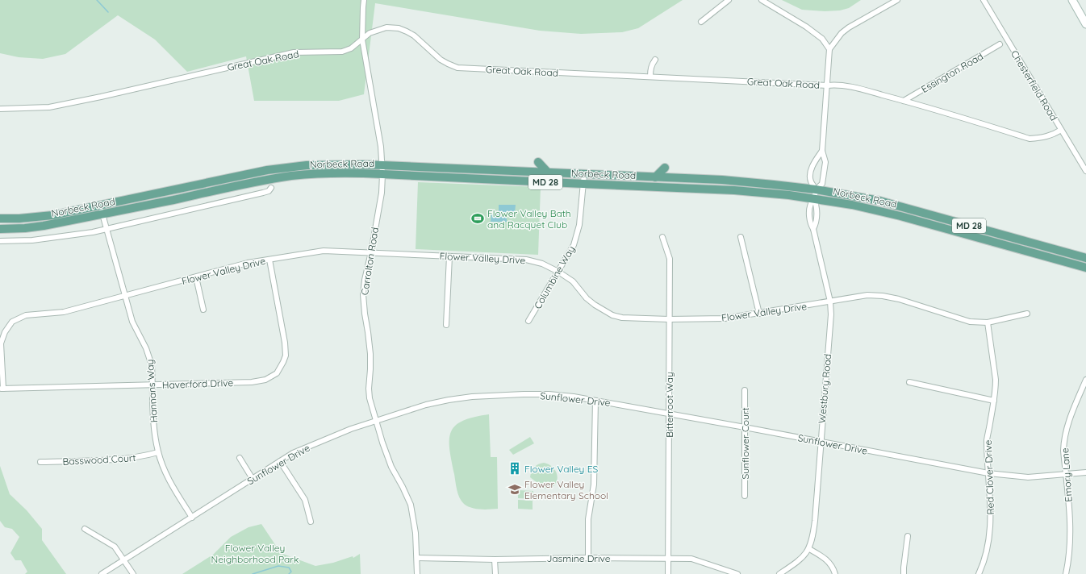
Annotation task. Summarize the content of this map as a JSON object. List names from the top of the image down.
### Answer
{
  "streets": {
    "main road": ["Norbeck Road", "MD 28"],
    "street": [
      "Great Oak Road",
      "Essington Road",
      "Chesterfield Road",
      "Flower Valley Drive",
      "Carrolton Road",
      "Columbine Way",
      "Haverford Drive",
      "Westbury Road",
      "Hannans Way",
      "Sunflower Drive",
      "Bitterroot Way",
      "Sunflower Court",
      "Basswood Court",
      "Emory Lane",
      "Red Clover Drive",
      "Jasmine Drive"
    ]
  },
  "crossings": [
    ["Great Oak Road", "Essington Road"],
    ["Great Oak Road", "Chesterfield Road"],
    ["Great Oak Road", "Carrolton Road"],
    ["Great Oak Road", "Westbury Road"],
    ["Norbeck Road", "Carrolton Road"],
    ["Norbeck Road", "Columbine Way"],
    ["Norbeck Road", "Westbury Road"],
    ["Norbeck Road", "Hannans Way"],
    ["Flower Valley Drive", "Carrolton Road"],
    ["Flower Valley Drive", "Columbine Way"],
    ["Flower Valley Drive", "Haverford Drive"],
    ["Flower Valley Drive", "Westbury Road"],
    ["Flower Valley Drive", "Hannans Way"],
    ["Flower Valley Drive", "Bitterroot Way"],
    ["Flower Valley Drive", "Red Clover Drive"],
    ["Carrolton Road", "Sunflower Drive"],
    ["Carrolton Road", "Jasmine Drive"],
    ["Haverford Drive", "Hannans Way"],
    ["Westbury Road", "Sunflower Drive"],
    ["Hannans Way", "Sunflower Drive"],
    ["Hannans Way", "Basswood Court"],
    ["Sunflower Drive", "Bitterroot Way"],
    ["Sunflower Drive", "Sunflower Court"],
    ["Sunflower Drive", "Emory Lane"],
    ["Sunflower Drive", "Red Clover Drive"],
    ["Bitterroot Way", "Jasmine Drive"]
  ],
  "parks": ["Flower Valley Neighborhood Park"],
  "places": {
    "sports": ["Flower Valley Bath and Racquet Club"],
    "building": ["Flower Valley ES"],
    "school or university": ["Flower Valley Elementary School"]
  }
}
